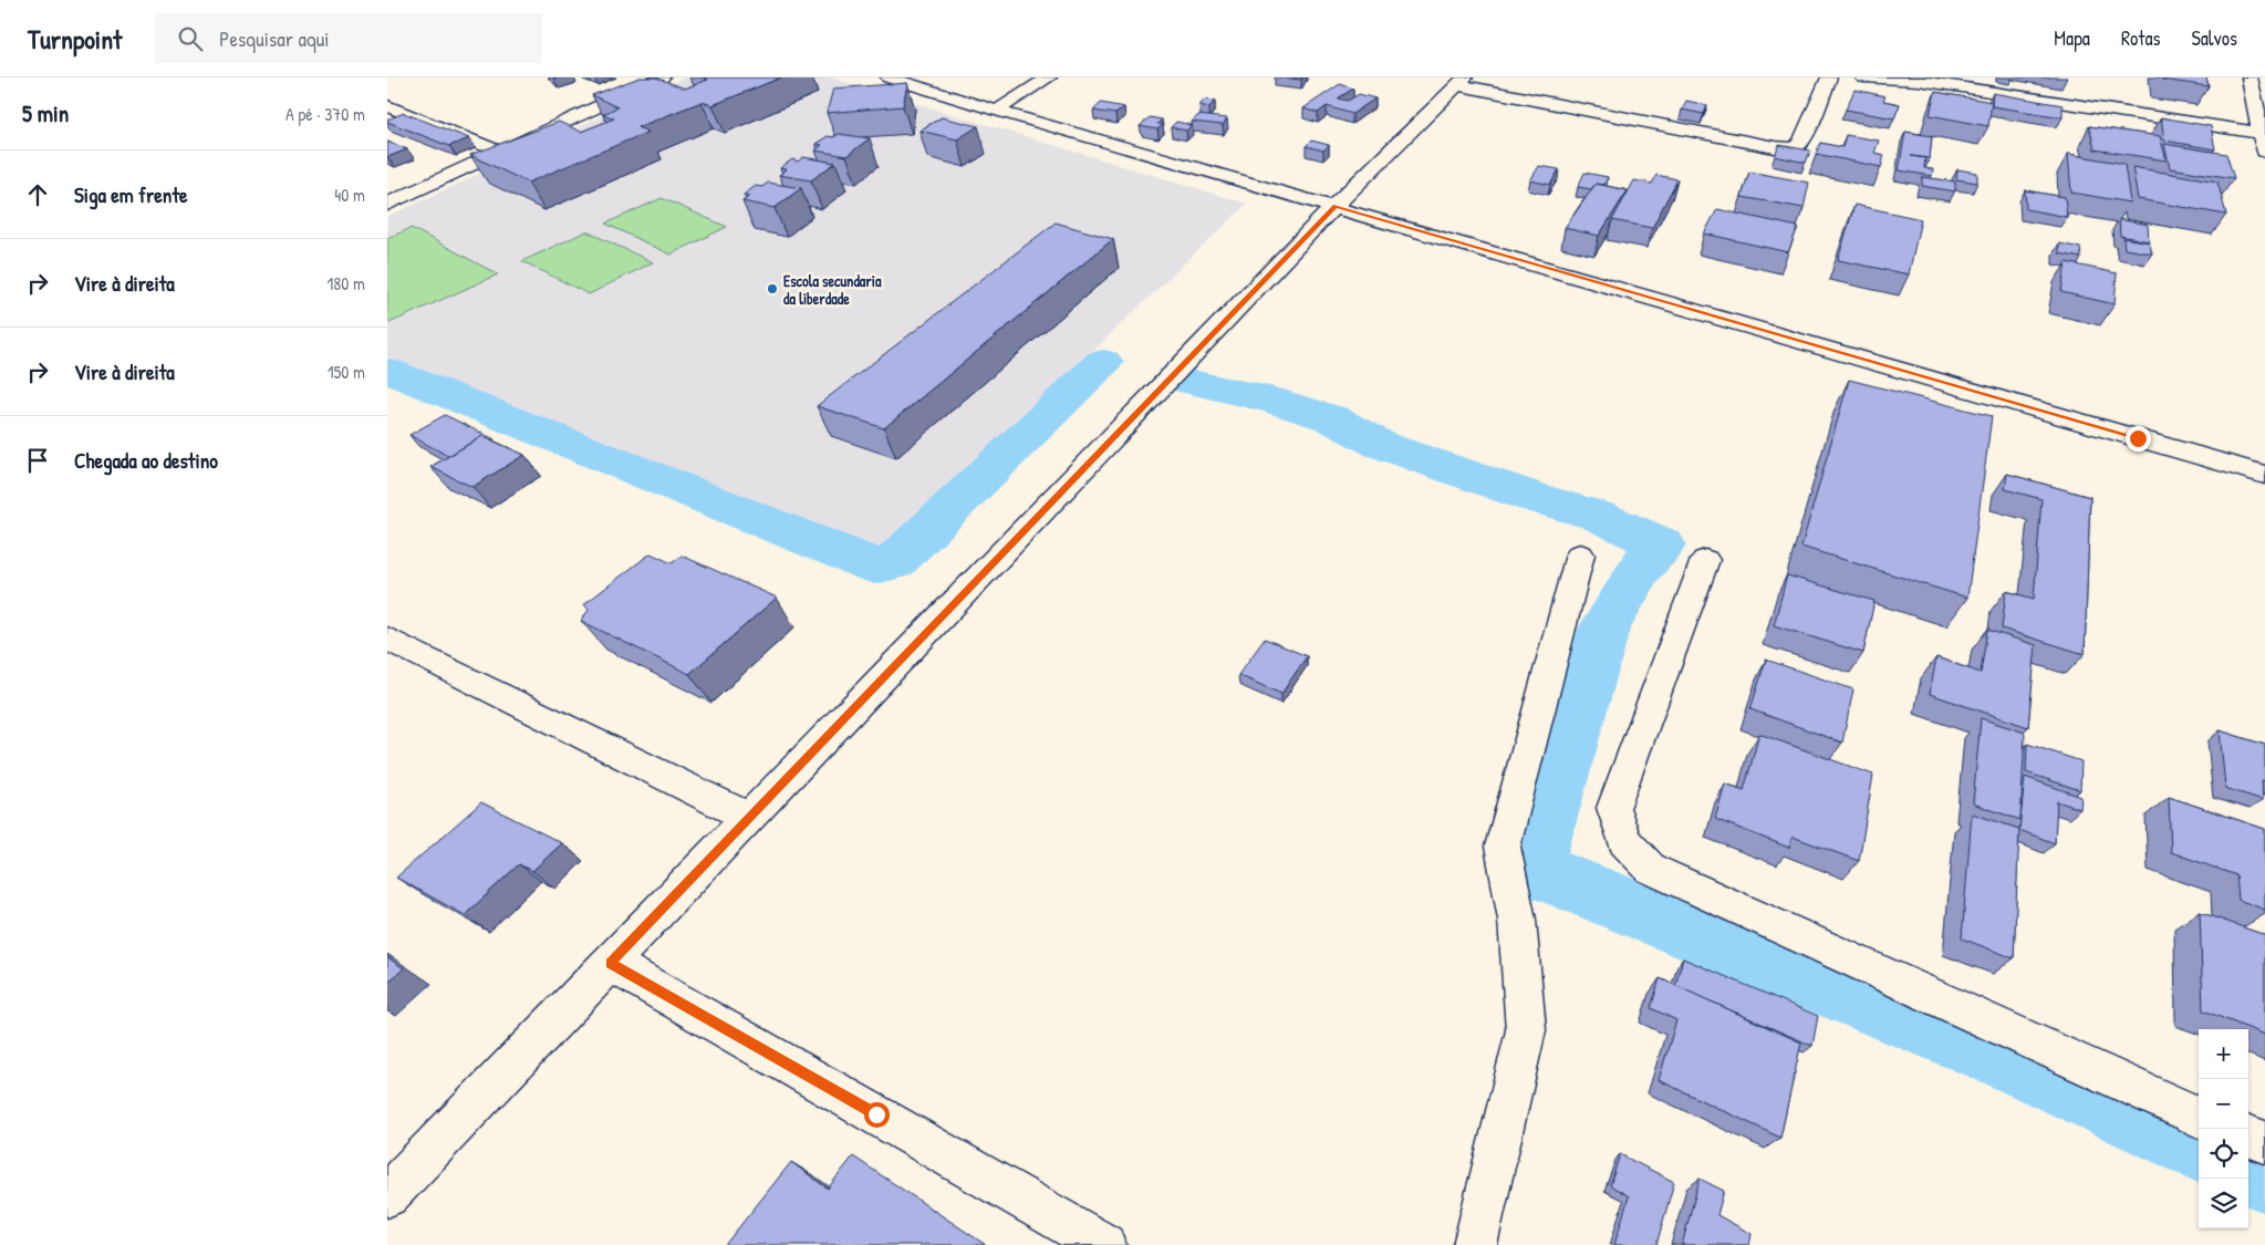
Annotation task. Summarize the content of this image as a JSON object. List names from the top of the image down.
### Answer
{
  "places": ["Escola secundaria da liberdade"],
  "page": {
    "header": "Turnpoint",
    "search": "Pesquisar aqui",
    "nav": ["Mapa", "Rotas", "Salvos"],
    "heading": ["5 min", "A pé · 370 m"],
    "list": [
      ["Siga em frente", "40 m"],
      ["Vire à direita", "180 m"],
      ["Vire à direita", "150 m"],
      "Chegada ao destino"
    ],
    "map_buttons": ["+", "−"]
  }
}
